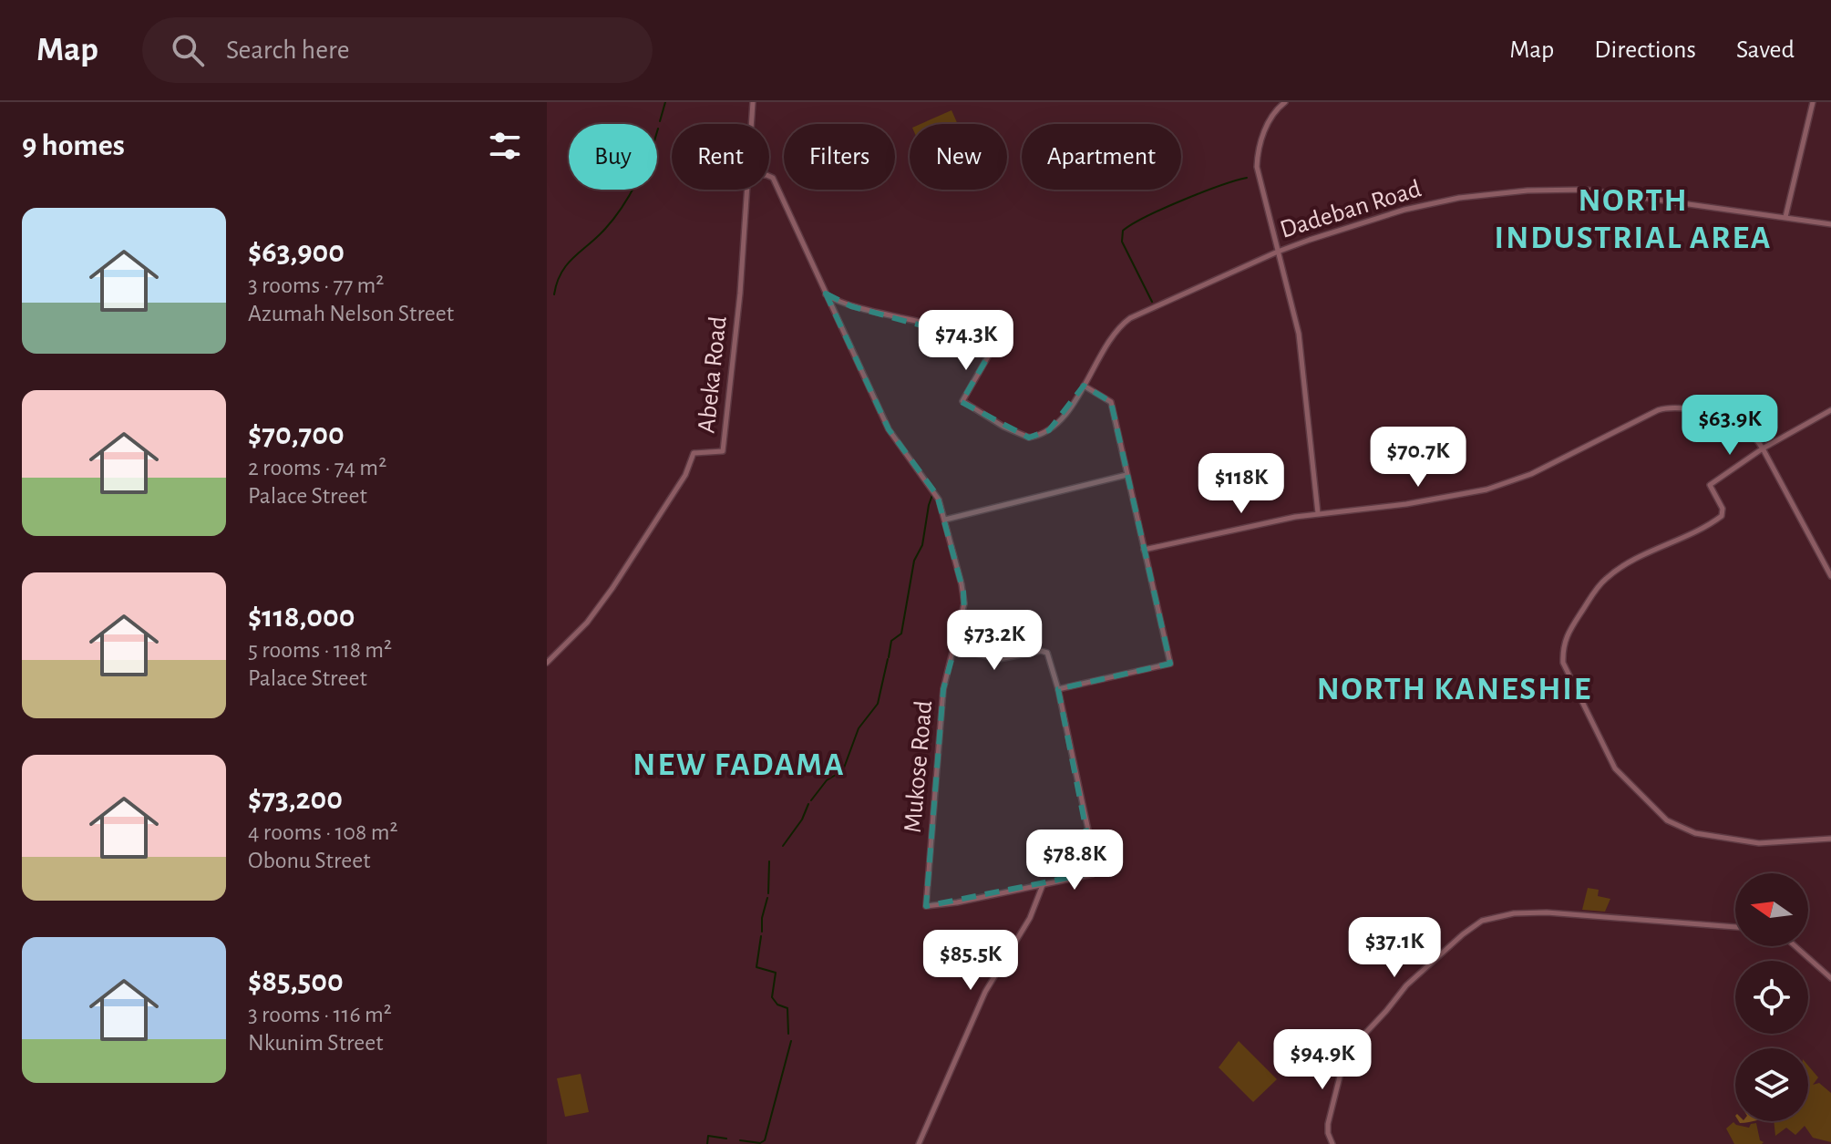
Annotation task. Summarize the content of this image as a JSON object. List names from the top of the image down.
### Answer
{
  "streets": {
    "street": ["Dadeban Road", "Abeka Road", "Mukose Road"]
  },
  "crossings": [
    ["Dadeban Road", "Mukose Road"]
  ],
  "districts": ["NORTH INDUSTRIAL AREA", "NORTH KANESHIE", "NEW FADAMA"],
  "north": "left",
  "page": {
    "header": "Map",
    "search": "Search here",
    "nav": ["Map", "Directions", "Saved"],
    "heading": "9 homes",
    "chip": [
      "Buy",
      "Rent",
      "Filters",
      "New",
      "Apartment"
    ],
    "list": [
      {
        "name": "$63,900",
        "note": "3 rooms · 77 m² · Azumah Nelson Street"
      },
      {
        "name": "$70,700",
        "note": "2 rooms · 74 m² · Palace Street"
      },
      {
        "name": "$118,000",
        "note": "5 rooms · 118 m² · Palace Street"
      },
      {
        "name": "$73,200",
        "note": "4 rooms · 108 m² · Obonu Street"
      },
      {
        "name": "$85,500",
        "note": "3 rooms · 116 m² · Nkunim Street"
      }
    ],
    "price": [
      "$74.3K",
      "$63.9K",
      "$70.7K",
      "$118K",
      "$73.2K",
      "$78.8K",
      "$37.1K",
      "$85.5K",
      "$94.9K"
    ]
  }
}
